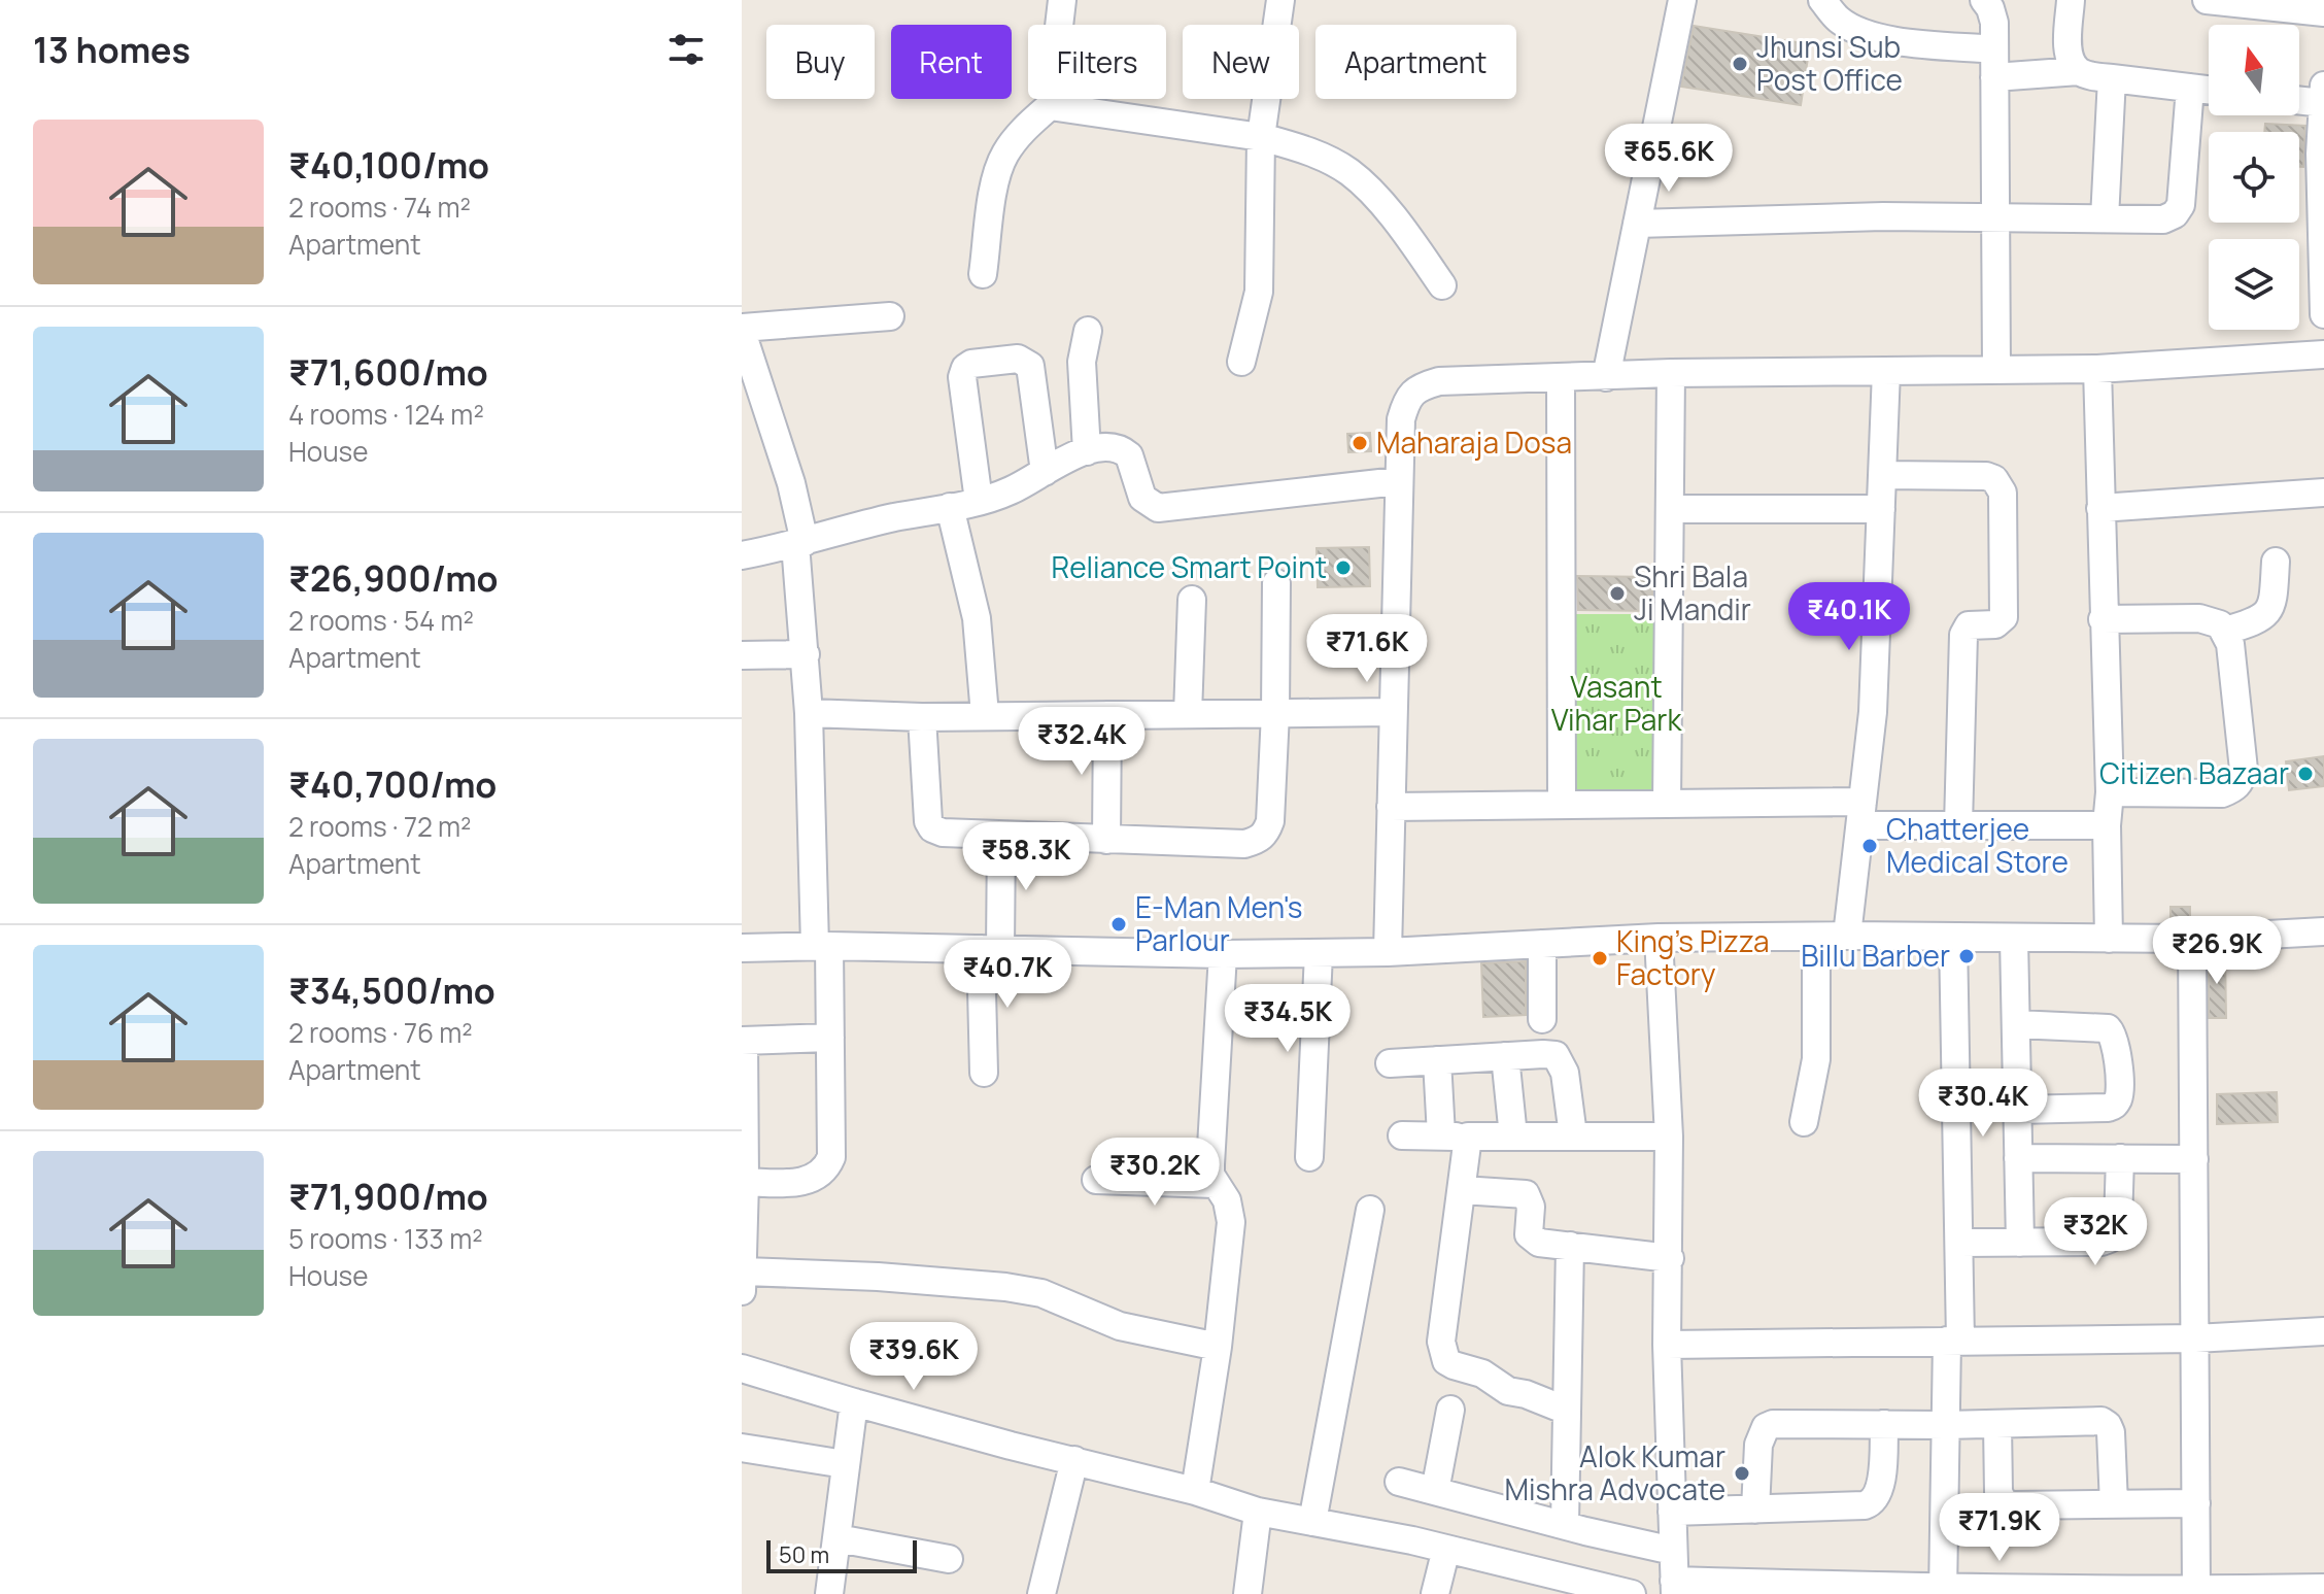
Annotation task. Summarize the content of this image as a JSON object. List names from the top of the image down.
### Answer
{
  "parks": ["Vasant Vihar Park"],
  "places": [
    "Jhunsi Sub Post Office",
    "Maharaja Dosa",
    "Reliance Smart Point",
    "Shri Bala Ji Mandir",
    "Citizen Bazaar",
    "Chatterjee Medical Store",
    "E-Man Men's Parlour",
    "Billu Barber",
    "King's Pizza Factory",
    "Alok Kumar Mishra Advocate"
  ],
  "scale_bar": "50 m",
  "north": "top",
  "page": {
    "heading": "13 homes",
    "chip": [
      "Buy",
      "Rent",
      "Filters",
      "New",
      "Apartment"
    ],
    "list": [
      {
        "name": "₹40,100/mo",
        "note": "2 rooms · 74 m² · Apartment"
      },
      {
        "name": "₹71,600/mo",
        "note": "4 rooms · 124 m² · House"
      },
      {
        "name": "₹26,900/mo",
        "note": "2 rooms · 54 m² · Apartment"
      },
      {
        "name": "₹40,700/mo",
        "note": "2 rooms · 72 m² · Apartment"
      },
      {
        "name": "₹34,500/mo",
        "note": "2 rooms · 76 m² · Apartment"
      },
      {
        "name": "₹71,900/mo",
        "note": "5 rooms · 133 m² · House"
      }
    ],
    "price": [
      "₹65.6K",
      "₹40.1K",
      "₹71.6K",
      "₹32.4K",
      "₹58.3K",
      "₹26.9K",
      "₹40.7K",
      "₹34.5K",
      "₹30.4K",
      "₹30.2K",
      "₹32K",
      "₹39.6K",
      "₹71.9K"
    ],
    "scale": "50 m"
  }
}
